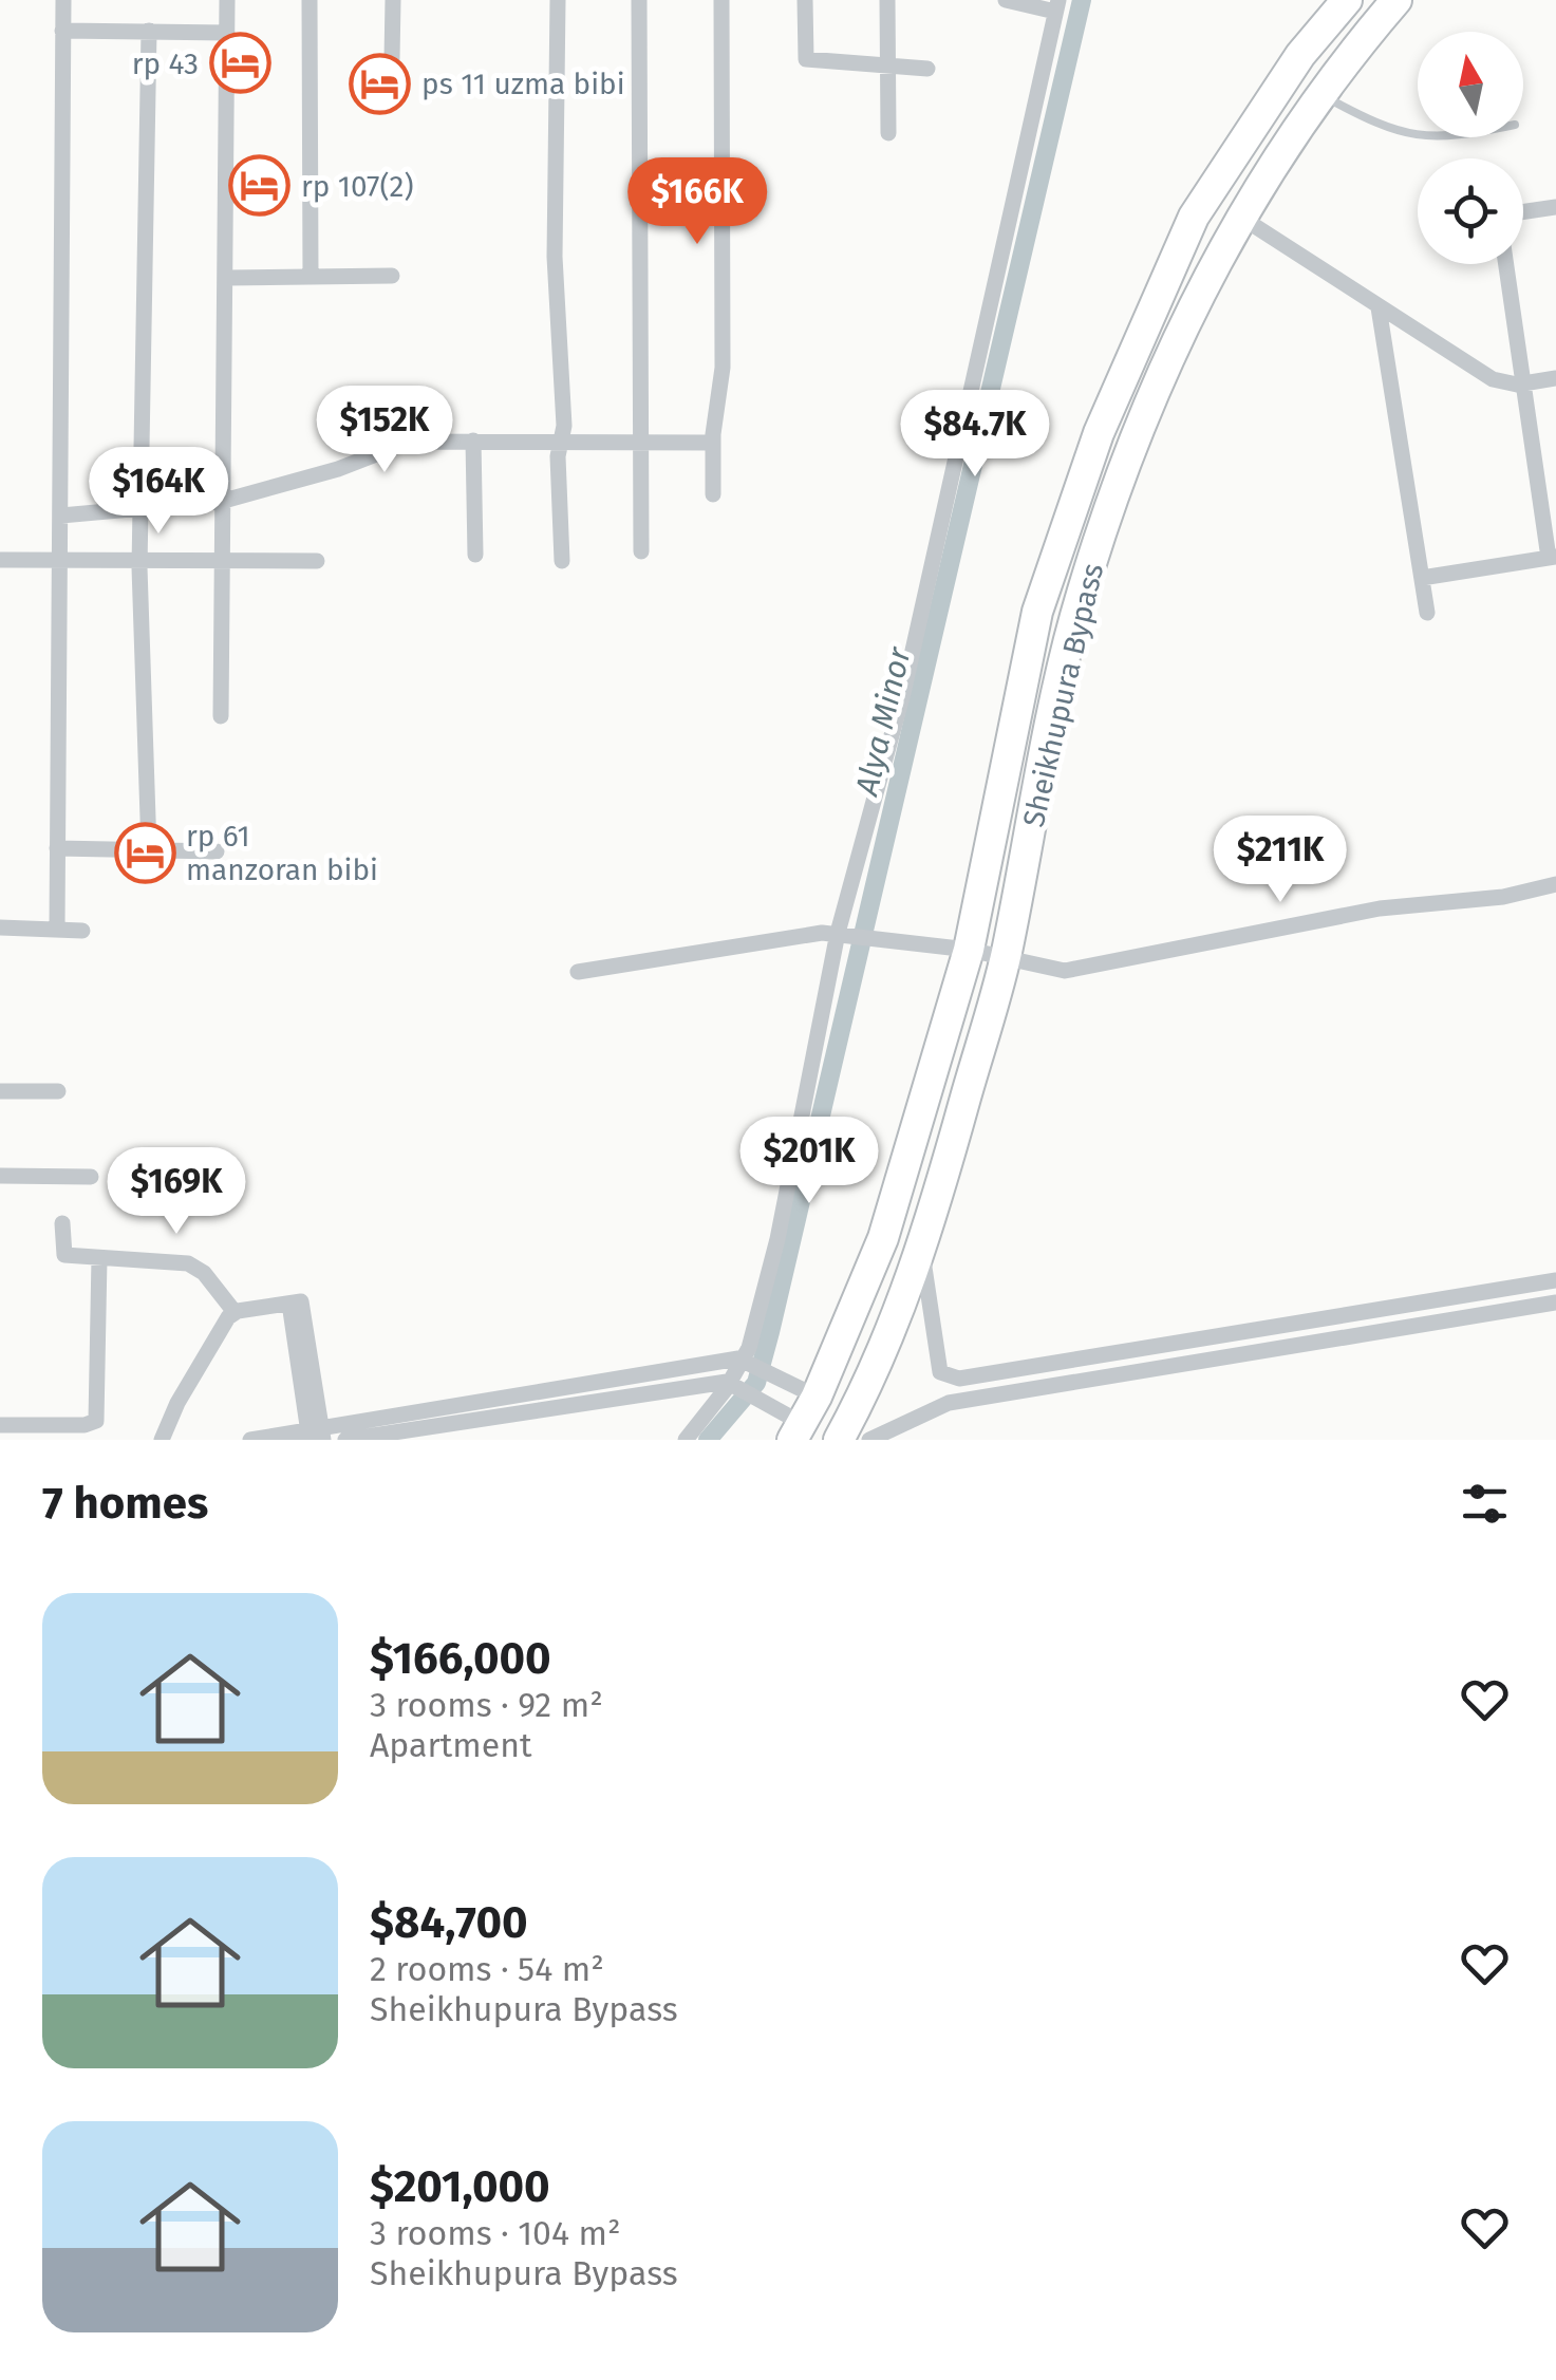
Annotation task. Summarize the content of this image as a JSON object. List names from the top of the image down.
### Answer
{
  "streets": {
    "highway": ["Sheikhupura Bypass"]
  },
  "water": ["Alya Minor"],
  "places": {
    "hotel": [
      "rp 43",
      "ps 11 uzma bibi",
      "rp 107(2)",
      "rp 61 manzoran bibi"
    ]
  },
  "north": "top",
  "page": {
    "price": [
      "$166K",
      "$152K",
      "$84.7K",
      "$164K",
      "$211K",
      "$201K",
      "$169K"
    ],
    "heading": "7 homes",
    "list": [
      {
        "name": "$166,000",
        "note": "3 rooms · 92 m² · Apartment"
      },
      {
        "name": "$84,700",
        "note": "2 rooms · 54 m² · Sheikhupura Bypass"
      },
      {
        "name": "$201,000",
        "note": "3 rooms · 104 m² · Sheikhupura Bypass"
      }
    ]
  }
}
